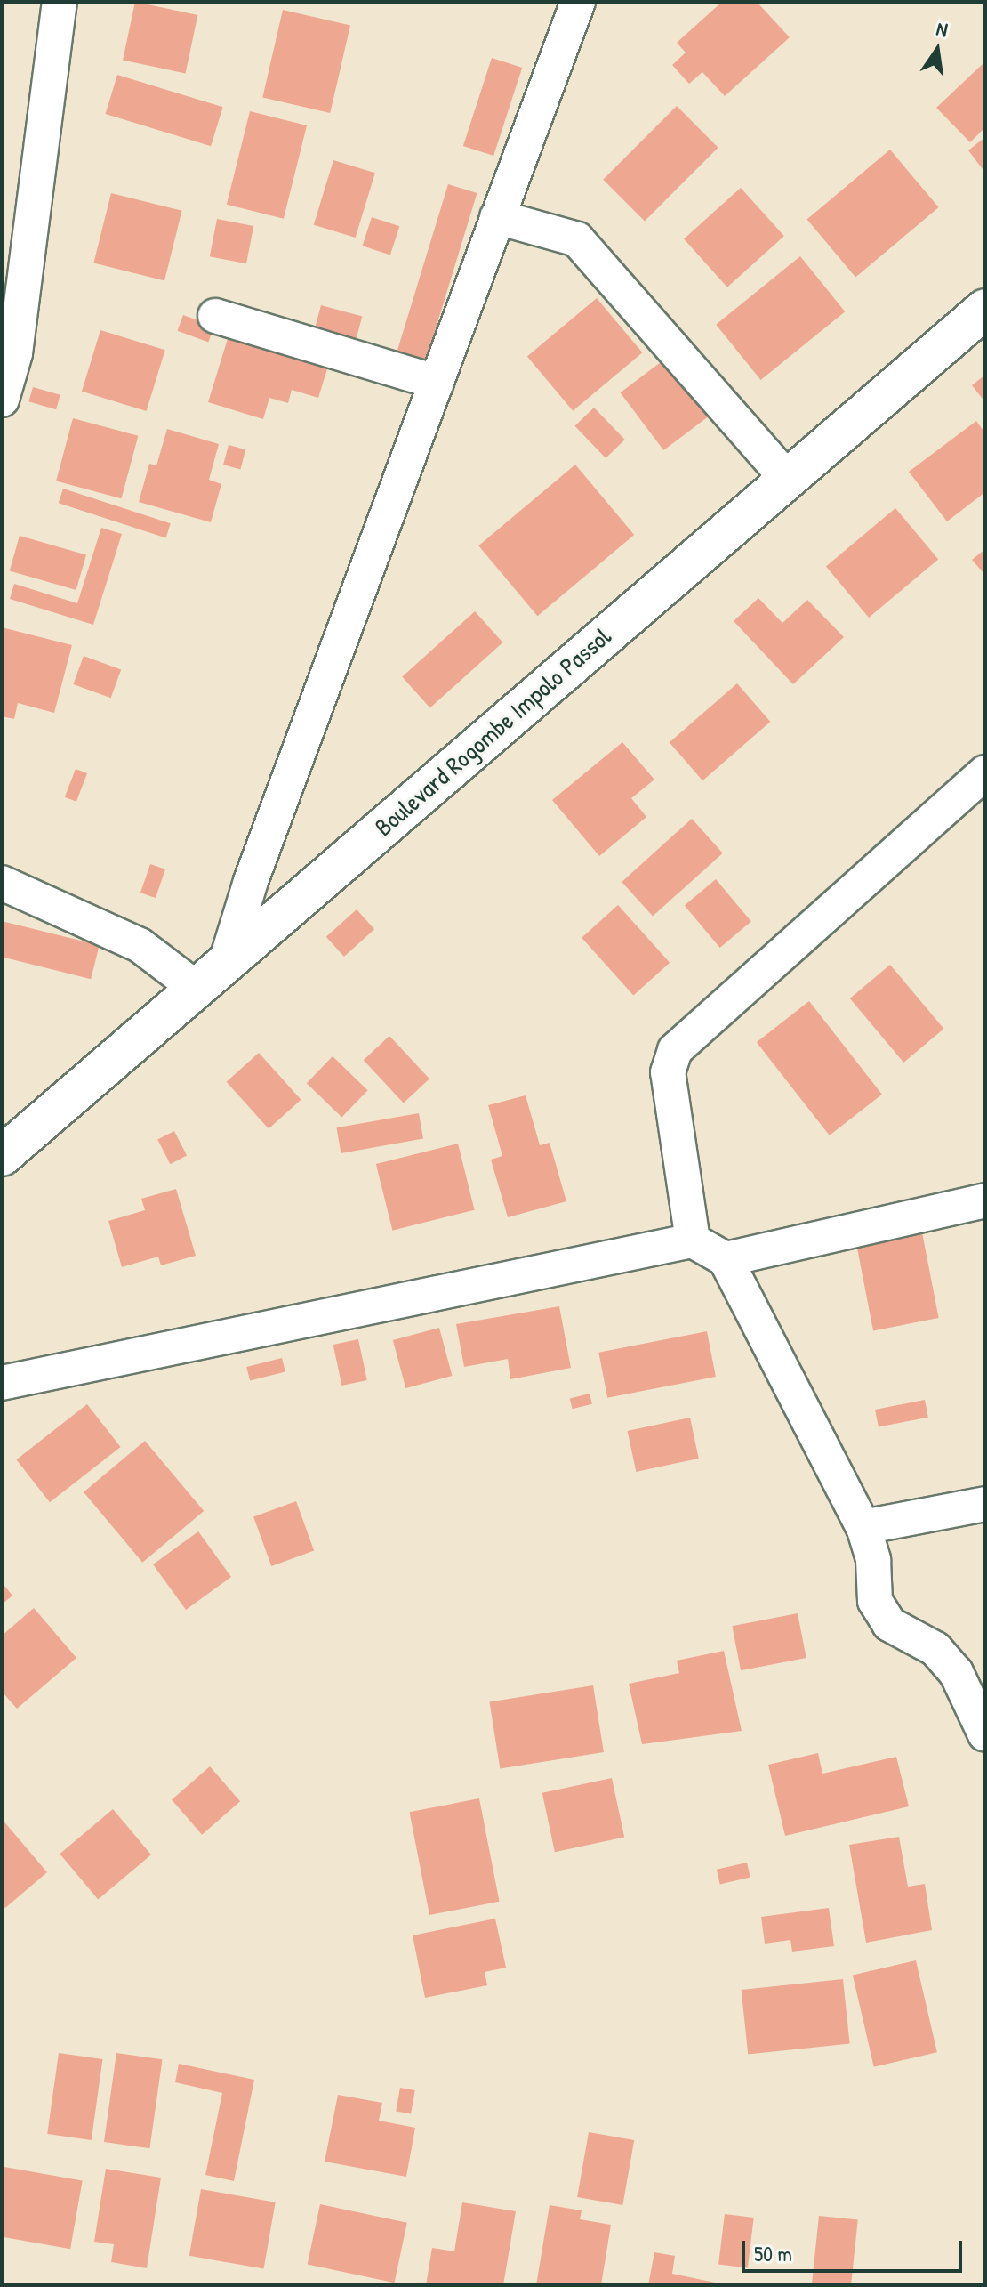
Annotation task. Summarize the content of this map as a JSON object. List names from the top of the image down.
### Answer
{
  "streets": {
    "street": ["Boulevard Rogombe Impolo Passol"]
  },
  "scale_bar": "50 m",
  "north": "top"
}
